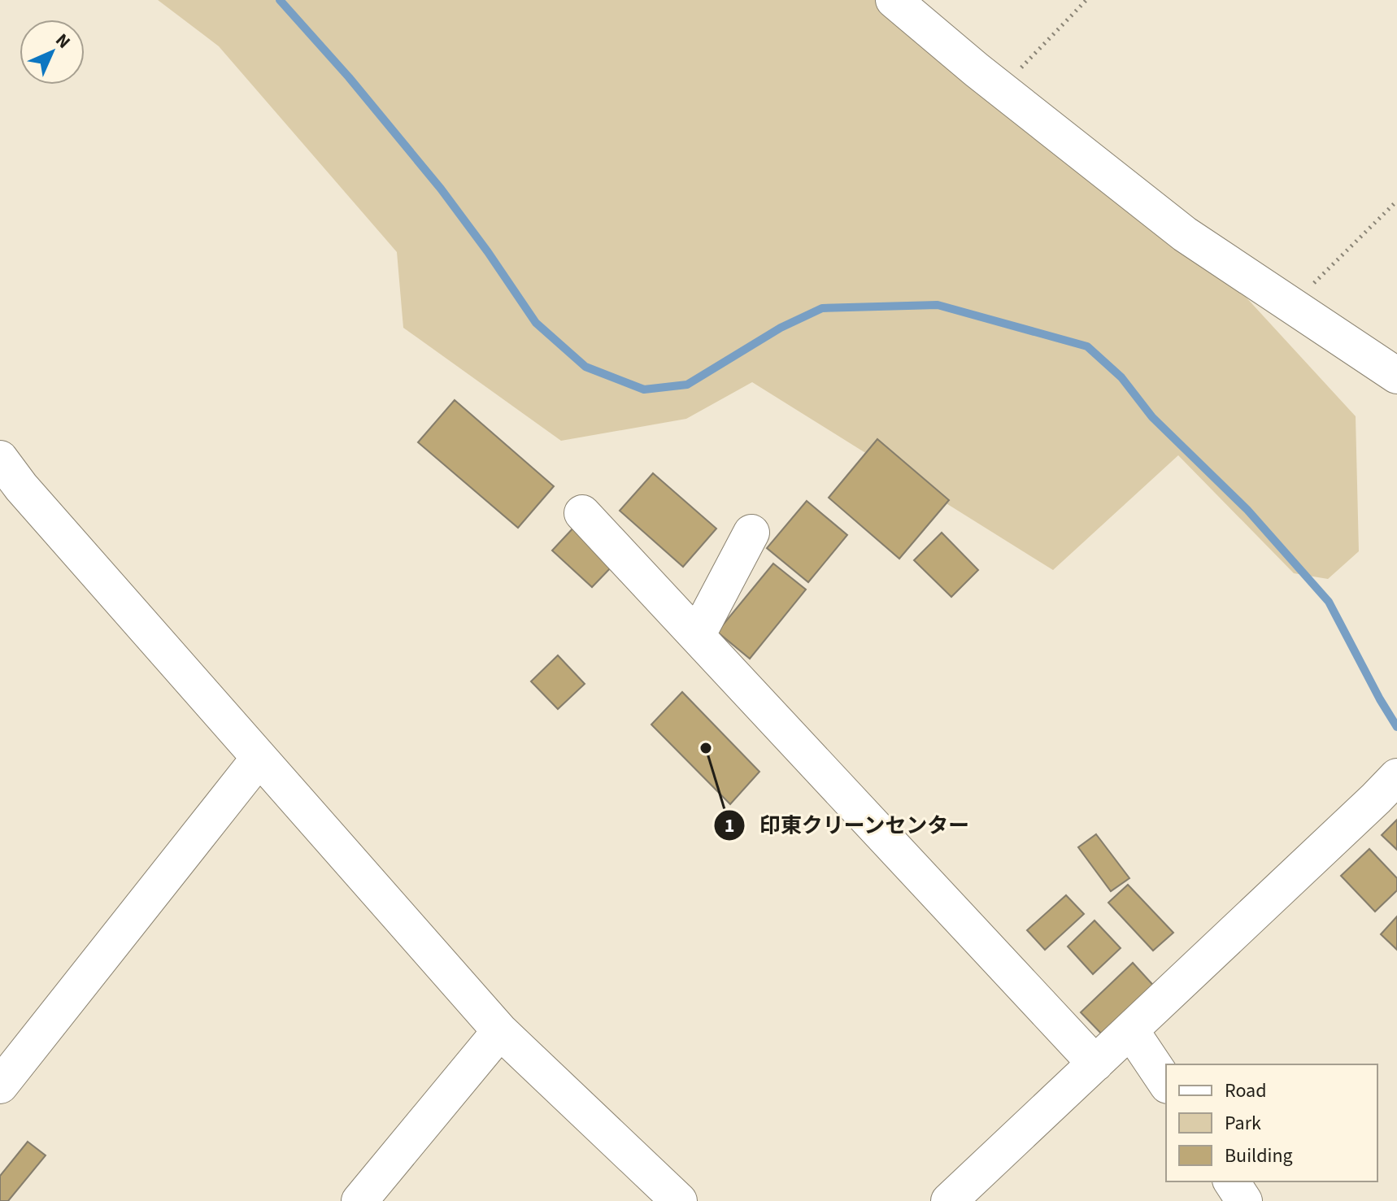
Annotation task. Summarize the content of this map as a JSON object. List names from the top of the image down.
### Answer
{
  "places": ["印東クリーンセンター"],
  "legend": ["Road", "Park", "Building"],
  "north": "top right"
}
